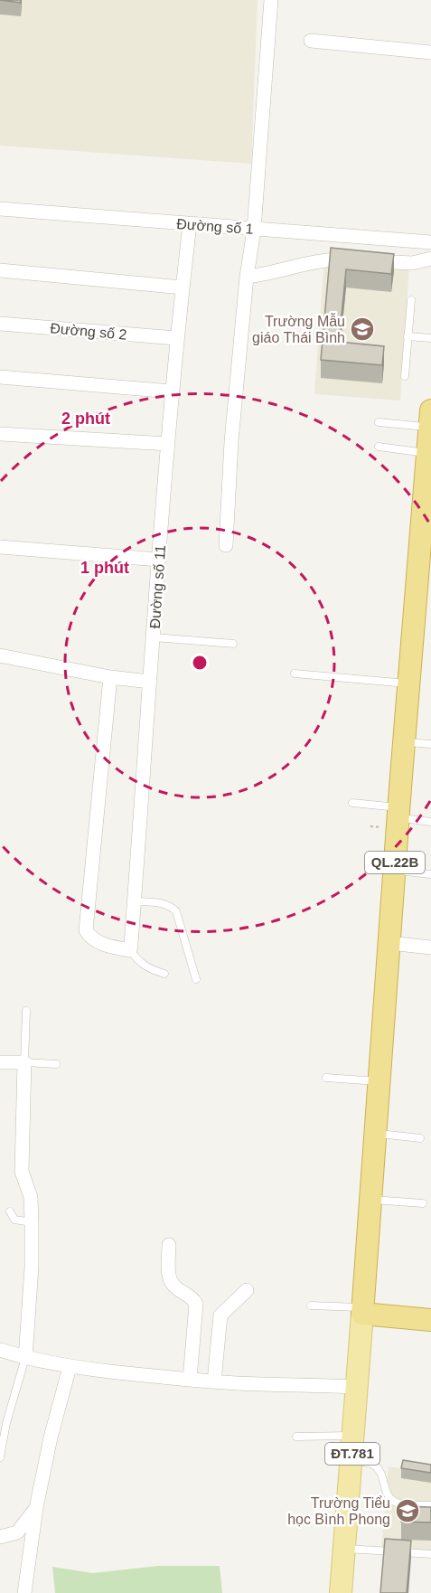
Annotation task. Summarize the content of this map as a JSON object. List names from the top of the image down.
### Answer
{
  "streets": {
    "highway": ["QL.22B"],
    "main road": ["ĐT.781"],
    "street": ["Đường số 1", "Đường số 2", "Đường số 11"]
  },
  "crossings": [
    ["Đường số 1", "Đường số 11"],
    ["Đường số 2", "Đường số 11"],
    ["QL.22B", "ĐT.781"]
  ],
  "places": {
    "school or university": ["Trường Mẫu giáo Thái Bình", "Trường Tiểu học Bình Phong"]
  },
  "rings": ["2 phút", "1 phút"]
}
